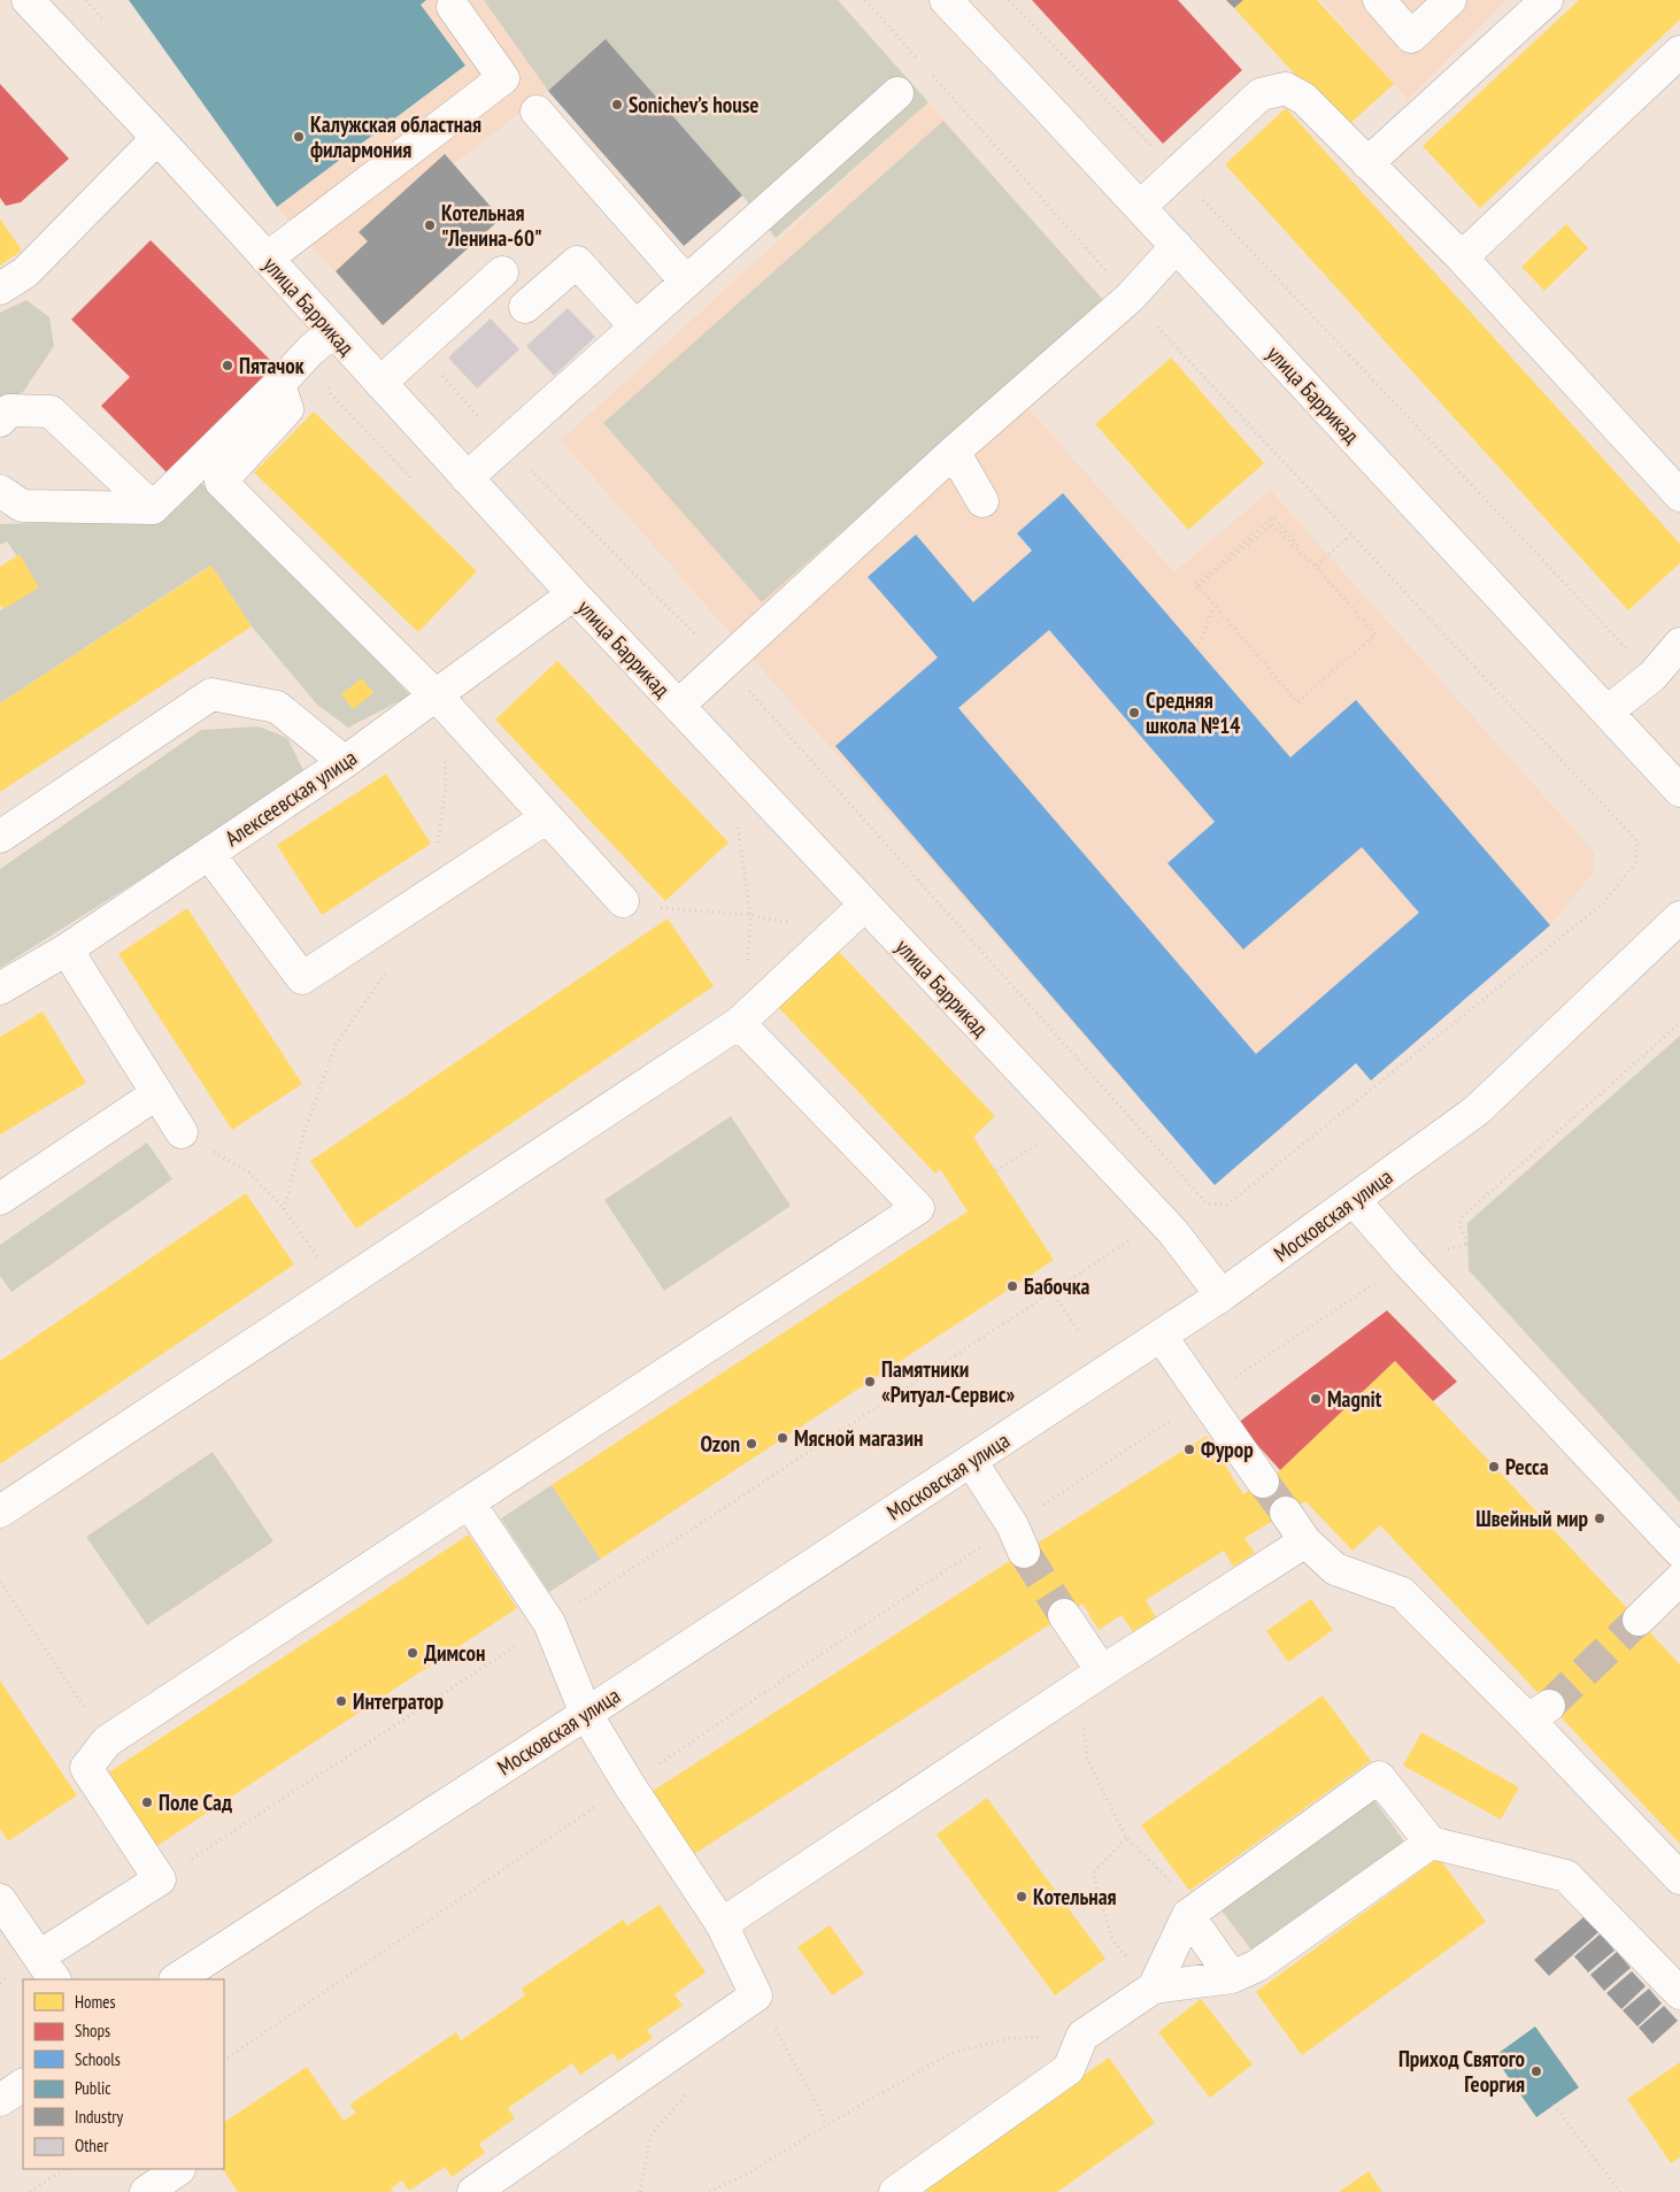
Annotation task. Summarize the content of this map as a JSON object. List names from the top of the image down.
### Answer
{
  "streets": {
    "street": ["улица Баррикад", "Алексеевская улица", "Московская улица"]
  },
  "crossings": [
    ["улица Баррикад", "Алексеевская улица"],
    ["улица Баррикад", "Московская улица"]
  ],
  "places": [
    "Sonichev’s house",
    "Калужская областная филармония",
    "Котельная \"Ленина-60\"",
    "Пятачок",
    "Средняя школа №14",
    "Бабочка",
    "Памятники «Ритуал-Сервис»",
    "Magnit",
    "Мясной магазин",
    "Ozon",
    "Фурор",
    "Ресса",
    "Швейный мир",
    "Димсон",
    "Интегратор",
    "Поле Сад",
    "Котельная",
    "Приход Святого Георгия"
  ],
  "legend": [
    "Homes",
    "Shops",
    "Schools",
    "Public",
    "Industry",
    "Other"
  ]
}
